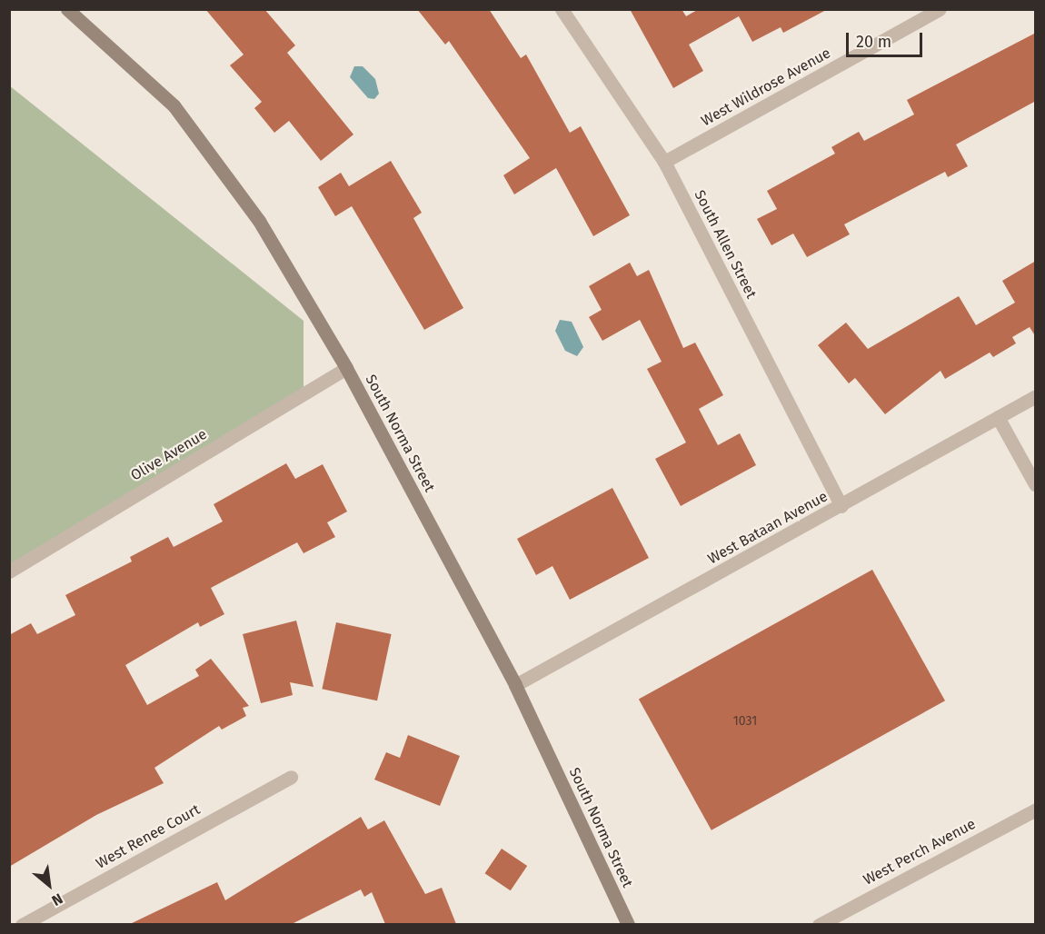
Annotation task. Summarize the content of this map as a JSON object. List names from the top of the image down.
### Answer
{
  "streets": {
    "street": [
      "West Wildrose Avenue",
      "South Allen Street",
      "South Norma Street",
      "Olive Avenue",
      "West Bataan Avenue",
      "West Renee Court",
      "West Perch Avenue"
    ]
  },
  "crossings": [
    ["West Wildrose Avenue", "South Allen Street"],
    ["South Allen Street", "West Bataan Avenue"],
    ["South Norma Street", "Olive Avenue"],
    ["South Norma Street", "West Bataan Avenue"]
  ],
  "house_numbers": ["1031"],
  "scale_bar": "20 m",
  "north": "bottom right"
}
